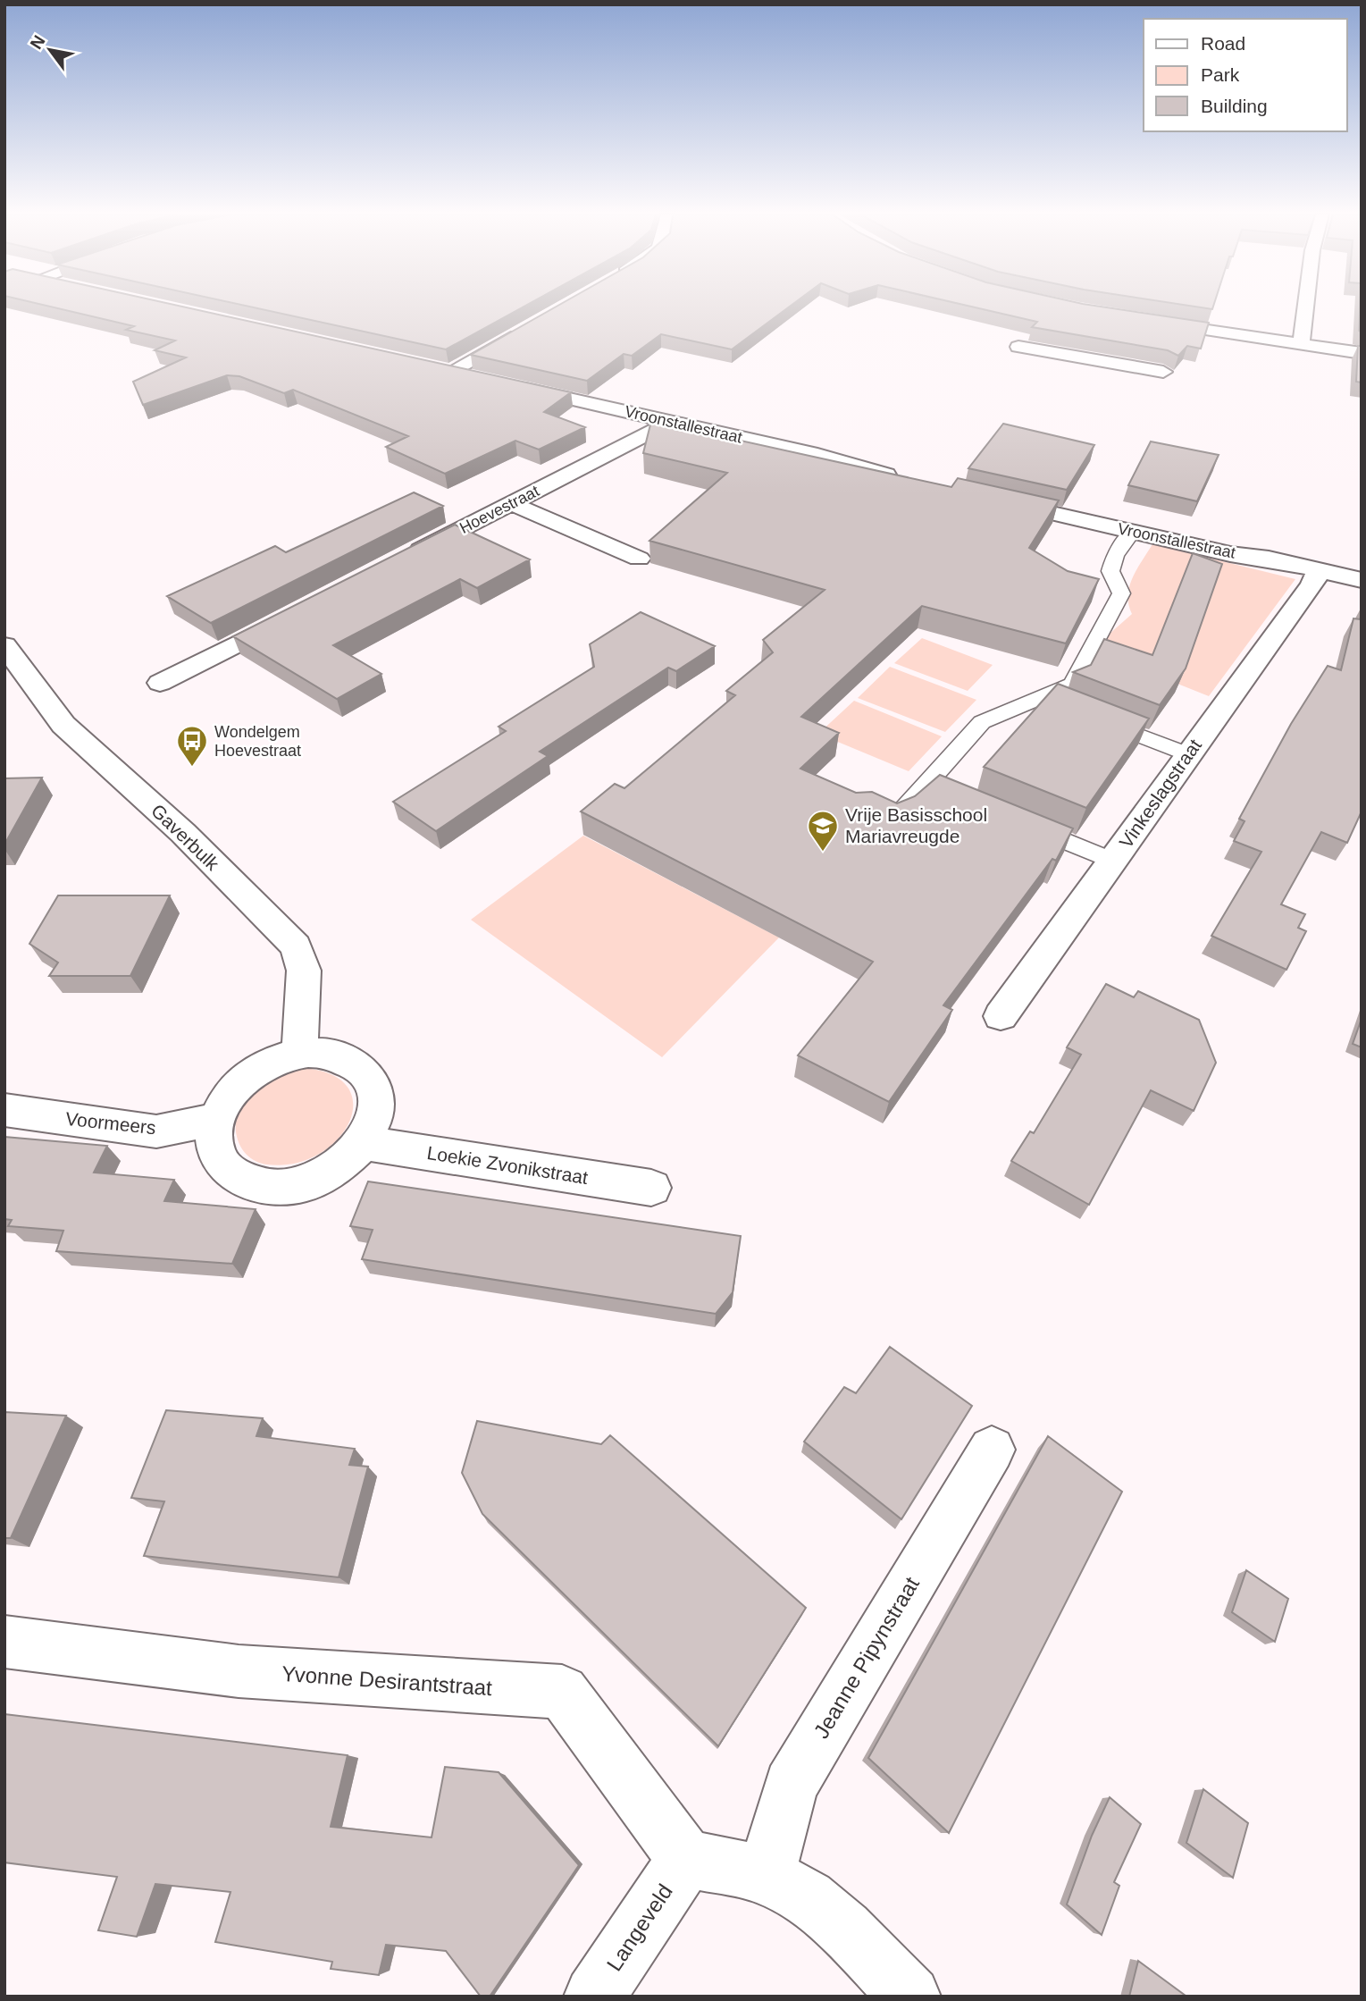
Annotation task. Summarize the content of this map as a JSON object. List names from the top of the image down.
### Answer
{
  "streets": {
    "street": [
      "Vroonstallestraat",
      "Hoevestraat",
      "Vinkeslagstraat",
      "Gaverbulk",
      "Voormeers",
      "Loekie Zvonikstraat",
      "Jeanne Pipynstraat",
      "Yvonne Desirantstraat",
      "Langeveld"
    ]
  },
  "crossings": [
    ["Vroonstallestraat", "Hoevestraat"],
    ["Vroonstallestraat", "Vinkeslagstraat"],
    ["Gaverbulk", "Voormeers"],
    ["Gaverbulk", "Loekie Zvonikstraat"],
    ["Voormeers", "Loekie Zvonikstraat"],
    ["Yvonne Desirantstraat", "Langeveld"]
  ],
  "places": {
    "bus stop": ["Wondelgem Hoevestraat"],
    "school or university": ["Vrije Basisschool Mariavreugde"]
  },
  "legend": ["Road", "Park", "Building"],
  "north": "top left"
}
